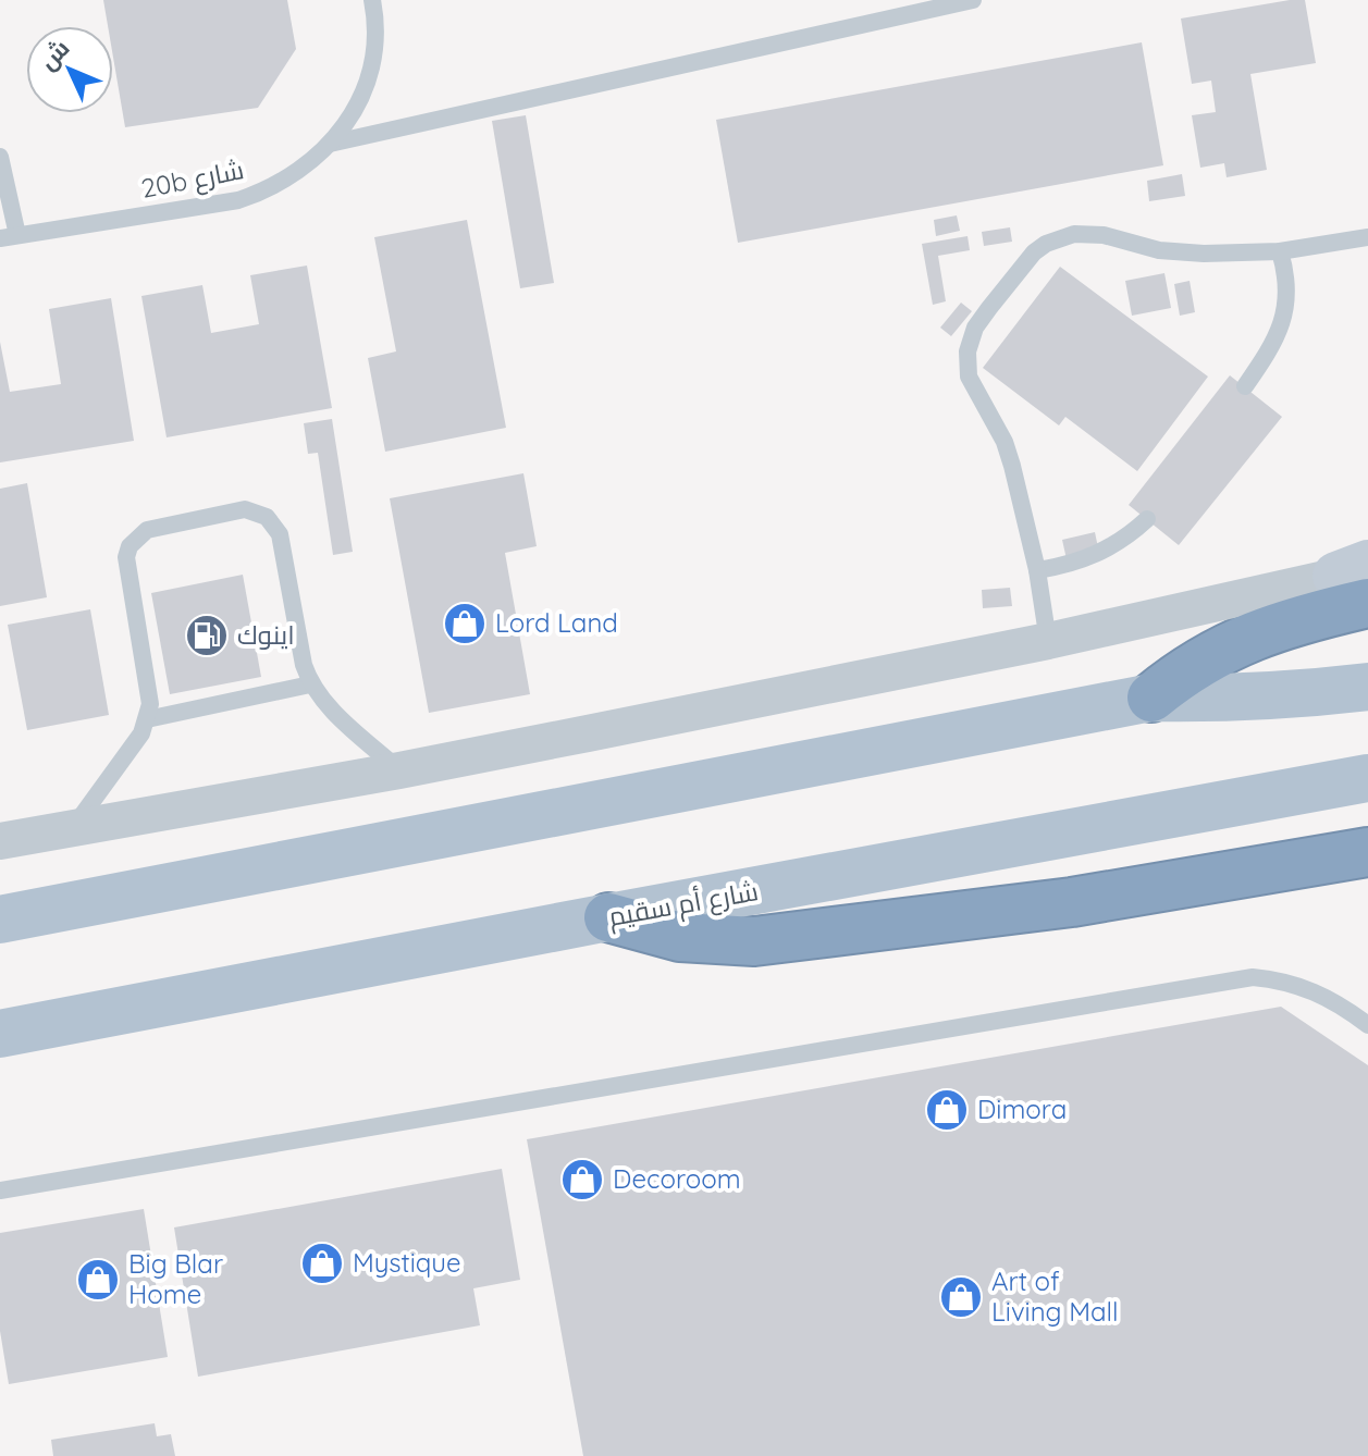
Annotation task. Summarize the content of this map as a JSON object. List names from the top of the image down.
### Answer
{
  "streets": {
    "main road": ["شارع أم سقيم"],
    "lane": ["20b شارع"]
  },
  "places": {
    "shop": [
      "Lord Land",
      "Dimora",
      "Decoroom",
      "Mystique",
      "Big Blar Home",
      "Art of Living Mall"
    ],
    "fuel station": ["اينوك"]
  },
  "north": "top left"
}
